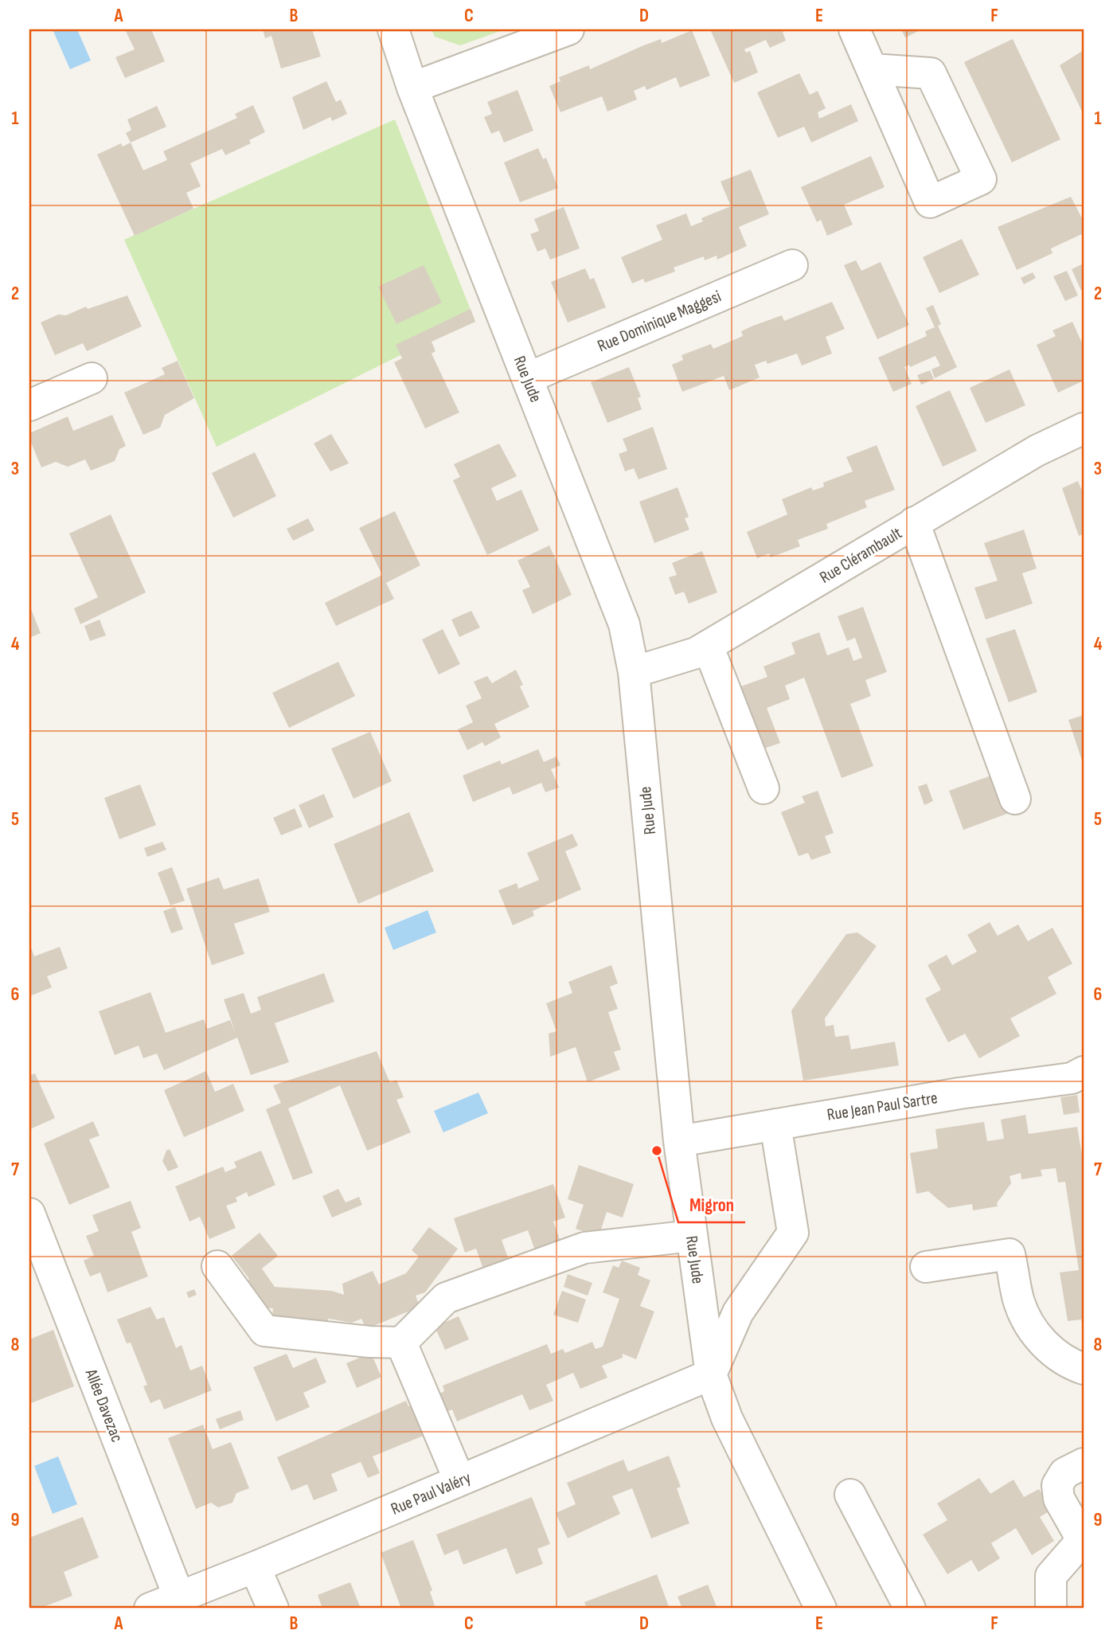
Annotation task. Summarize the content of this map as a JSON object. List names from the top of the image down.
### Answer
{
  "streets": {
    "street": [
      "Rue Dominique Maggesi",
      "Rue Jude",
      "Rue Clérambault",
      "Rue Jean Paul Sartre",
      "Allée Davezac",
      "Rue Paul Valéry"
    ]
  },
  "crossings": [
    ["Rue Dominique Maggesi", "Rue Jude"],
    ["Rue Jude", "Rue Clérambault"],
    ["Rue Jude", "Rue Jean Paul Sartre"],
    ["Rue Jude", "Rue Paul Valéry"],
    ["Allée Davezac", "Rue Paul Valéry"]
  ],
  "places": ["Migron"],
  "grid": {
    "columns": [
      "A",
      "B",
      "C",
      "D",
      "E",
      "F"
    ],
    "rows": [
      "1",
      "2",
      "3",
      "4",
      "5",
      "6",
      "7",
      "8",
      "9"
    ]
  }
}
